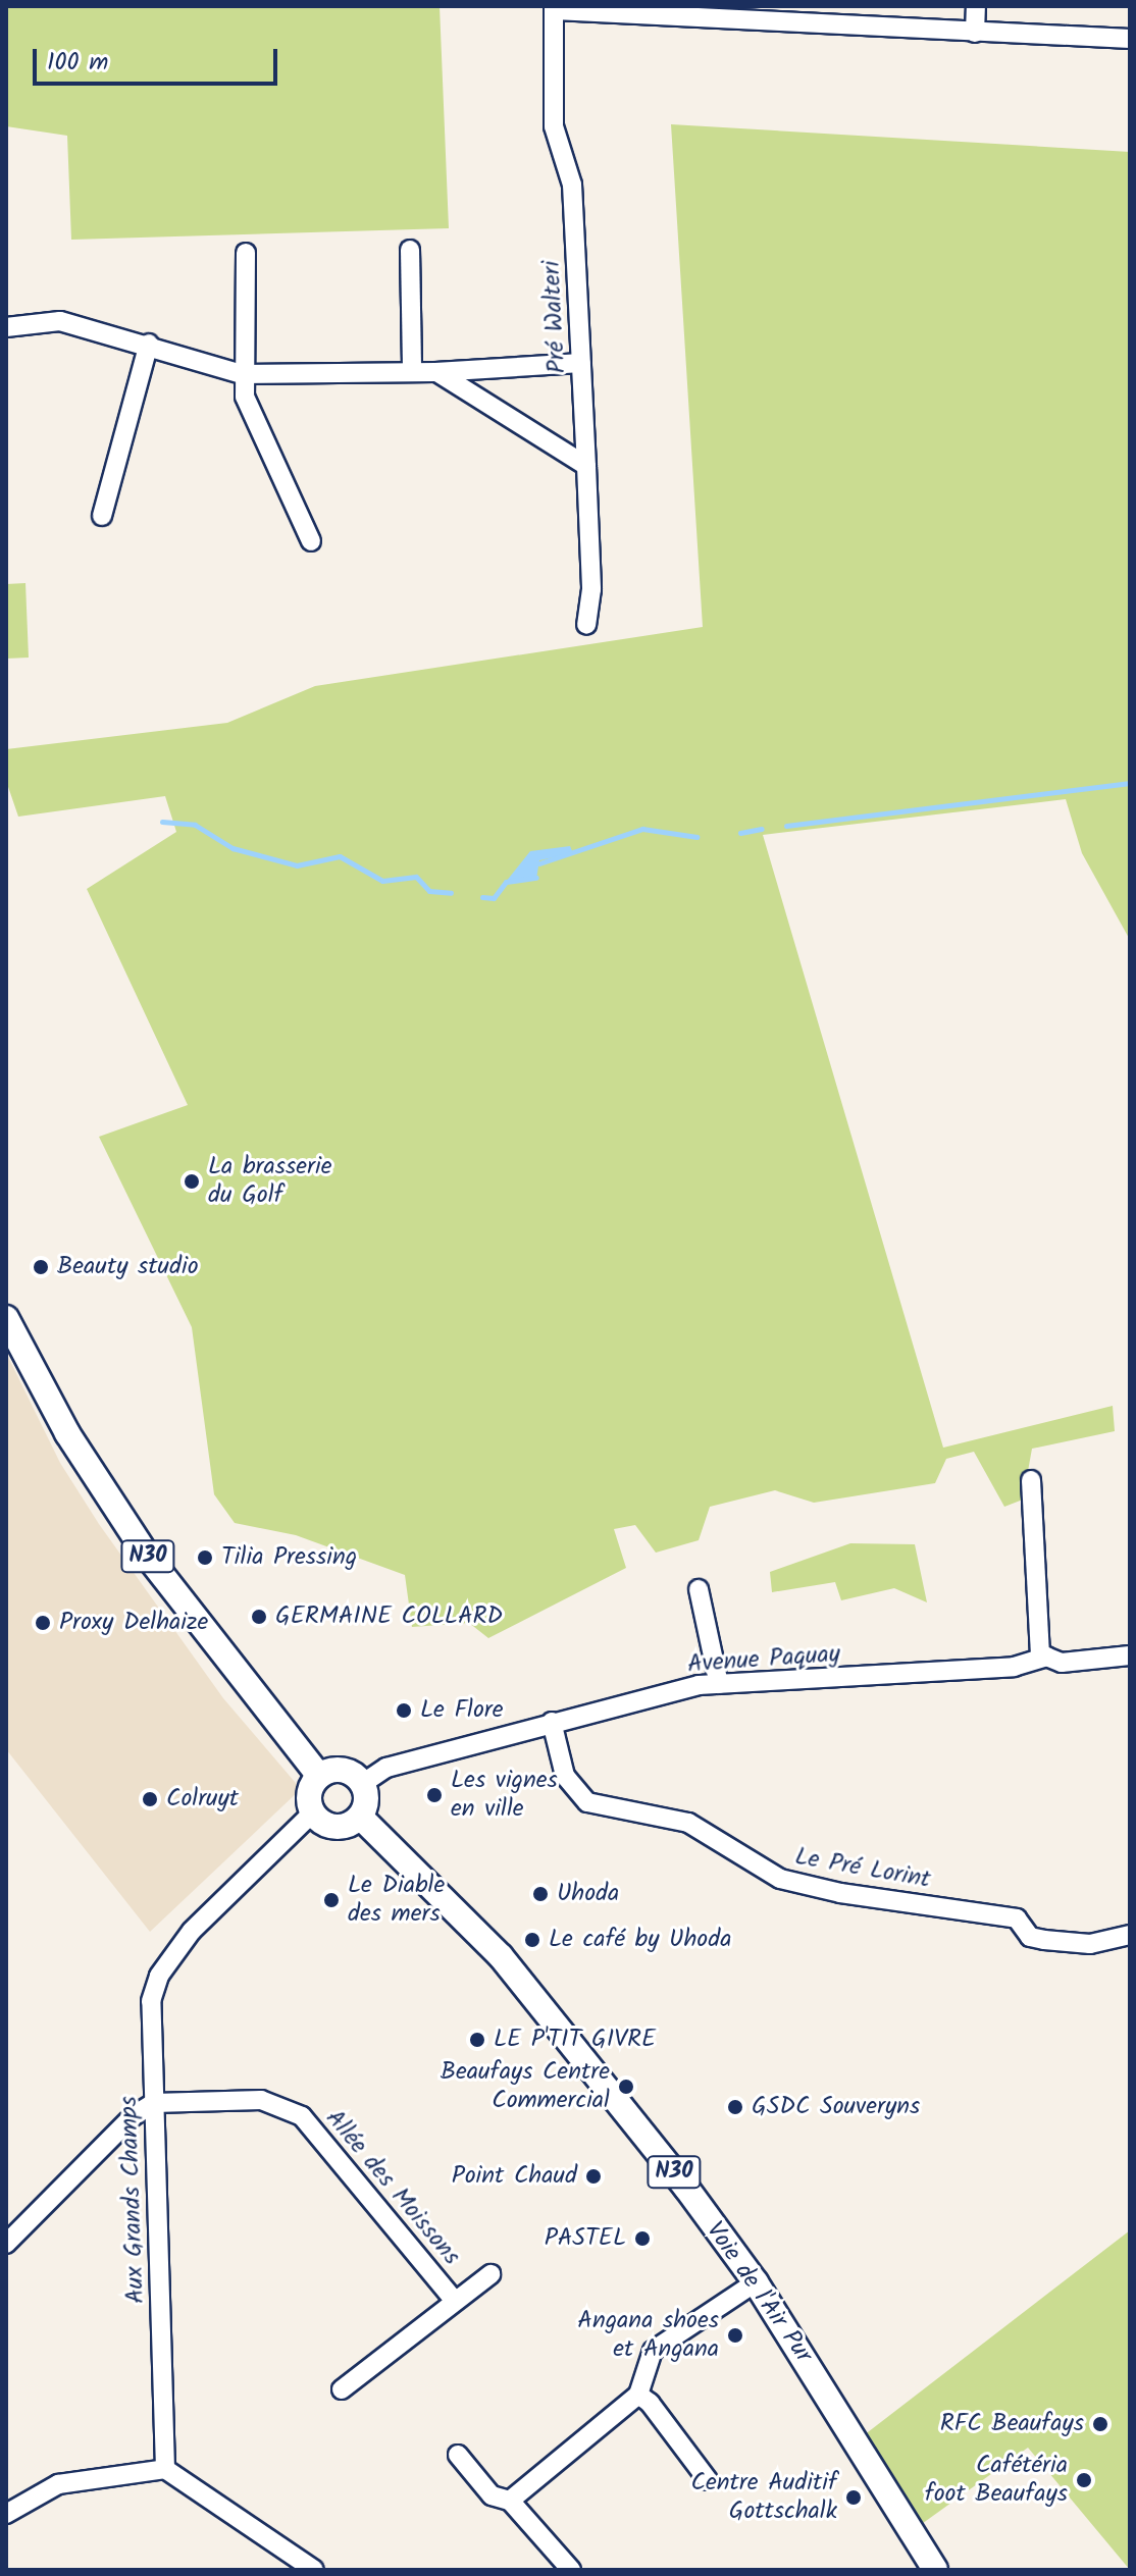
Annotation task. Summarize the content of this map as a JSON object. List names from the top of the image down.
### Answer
{
  "streets": {
    "main road": ["N30", "Voie de l'Air Pur"],
    "street": [
      "Pré Walteri",
      "Avenue Paquay",
      "Le Pré Lorint",
      "Allée des Moissons",
      "Aux Grands Champs"
    ]
  },
  "crossings": [
    ["N30", "Avenue Paquay"],
    ["N30", "Aux Grands Champs"],
    ["N30", "Voie de l'Air Pur"],
    ["Avenue Paquay", "Le Pré Lorint"],
    ["Avenue Paquay", "Aux Grands Champs"],
    ["Avenue Paquay", "Voie de l'Air Pur"],
    ["Allée des Moissons", "Aux Grands Champs"],
    ["Aux Grands Champs", "Voie de l'Air Pur"]
  ],
  "places": [
    "La brasserie du Golf",
    "Beauty studio",
    "Tilia Pressing",
    "GERMAINE COLLARD",
    "Proxy Delhaize",
    "Le Flore",
    "Les vignes en ville",
    "Colruyt",
    "Uhoda",
    "Le Diable des mers",
    "Le café by Uhoda",
    "LE P'TIT GIVRE",
    "Beaufays Centre Commercial",
    "GSDC Souveryns",
    "Point Chaud",
    "PASTEL",
    "Angana shoes et Angana",
    "RFC Beaufays",
    "Cafétéria foot Beaufays",
    "Centre Auditif Gottschalk"
  ],
  "scale_bar": "100 m"
}
